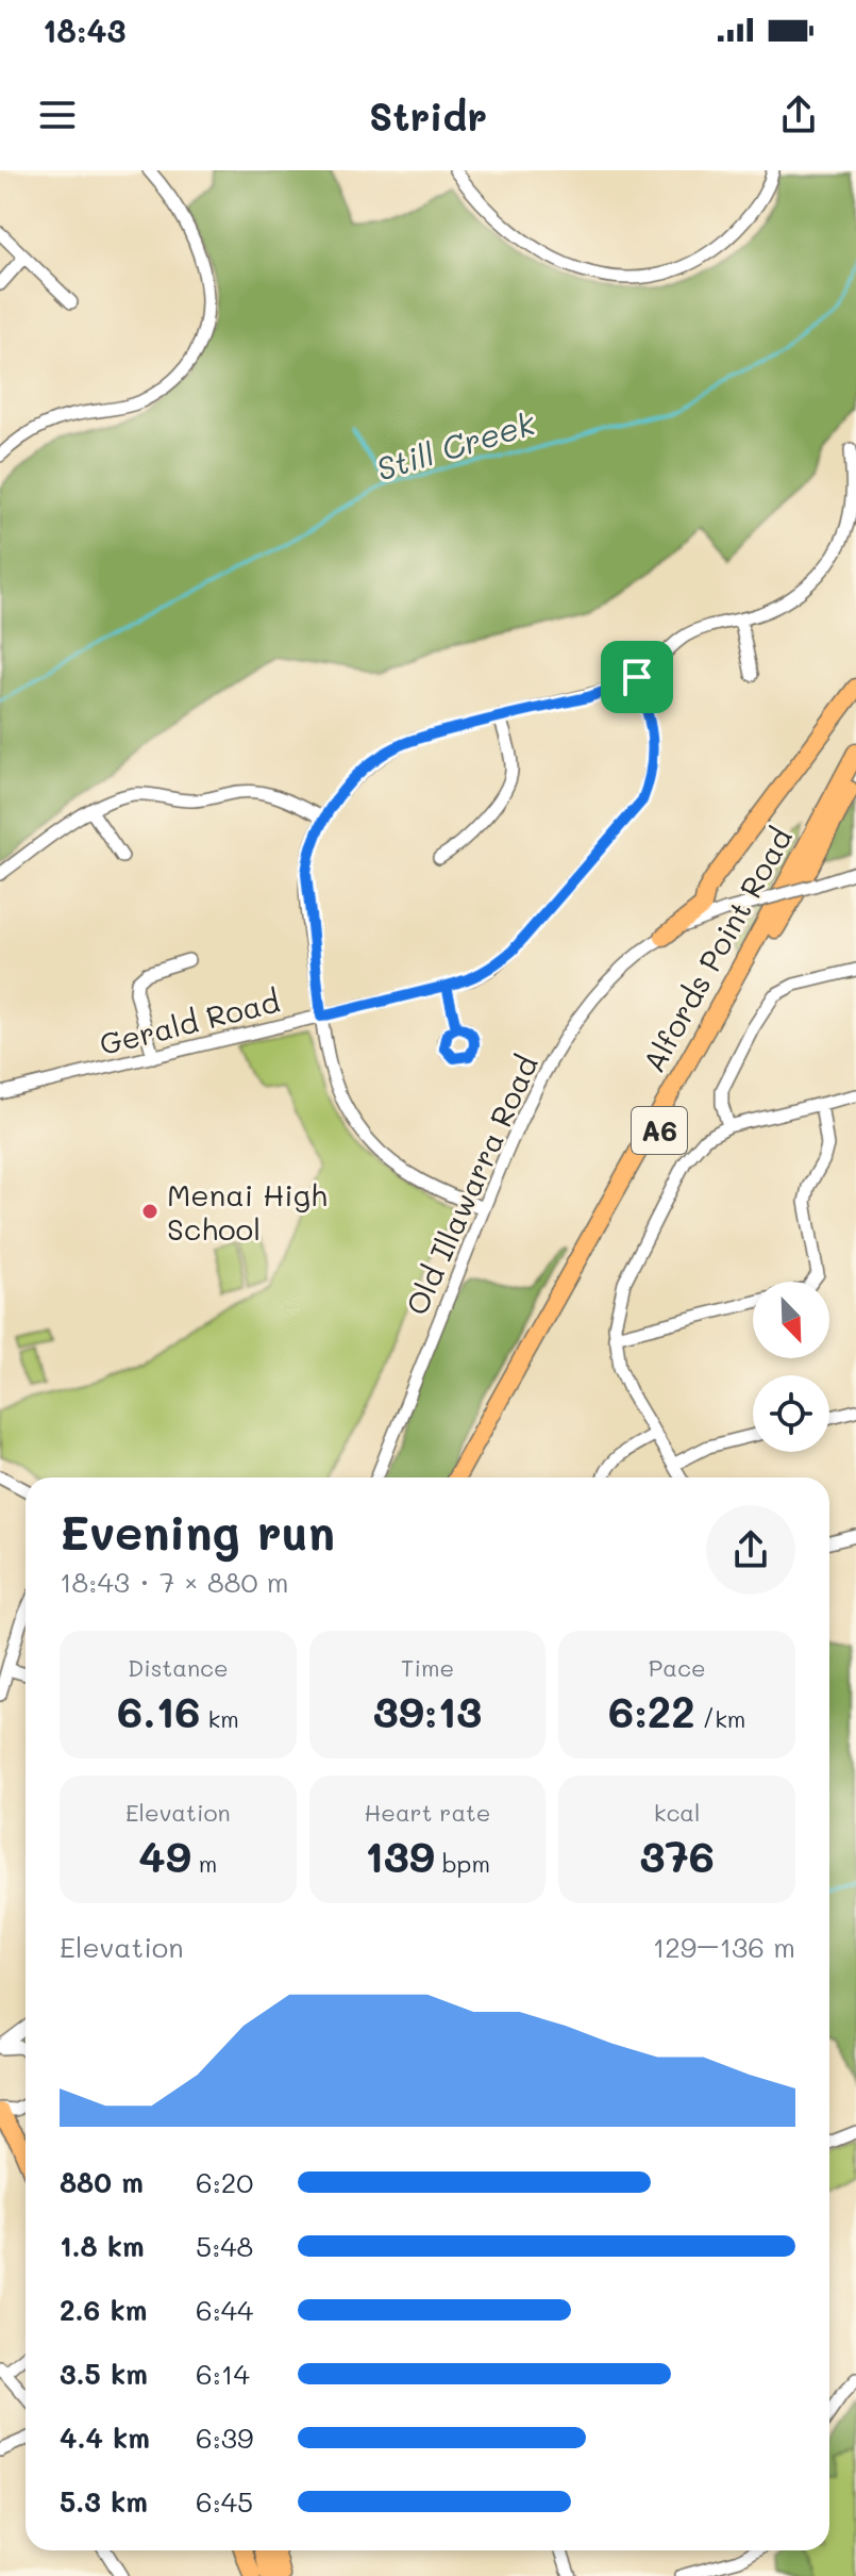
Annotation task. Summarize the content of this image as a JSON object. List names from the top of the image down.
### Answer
{
  "streets": {
    "highway": ["Alfords Point Road", "A6"],
    "street": ["Gerald Road", "Old Illawarra Road"]
  },
  "water": ["Still Creek"],
  "places": ["Menai High School"],
  "north": "bottom right",
  "page": {
    "status": "18:43",
    "header": "Stridr",
    "heading": ["Evening run", "18:43 · 7 × 880 m"],
    "stats": [
      ["Distance", "6.16 km"],
      ["Time", "39:13"],
      ["Pace", "6:22 /km"],
      ["Elevation", "49 m"],
      ["Heart rate", "139 bpm"],
      ["kcal", "376"]
    ],
    "chart": ["Elevation", "129–136 m"],
    "list": [
      {
        "name": "880 m",
        "note": "6:20"
      },
      {
        "name": "1.8 km",
        "note": "5:48"
      },
      {
        "name": "2.6 km",
        "note": "6:44"
      },
      {
        "name": "3.5 km",
        "note": "6:14"
      },
      {
        "name": "4.4 km",
        "note": "6:39"
      },
      {
        "name": "5.3 km",
        "note": "6:45"
      }
    ]
  }
}
